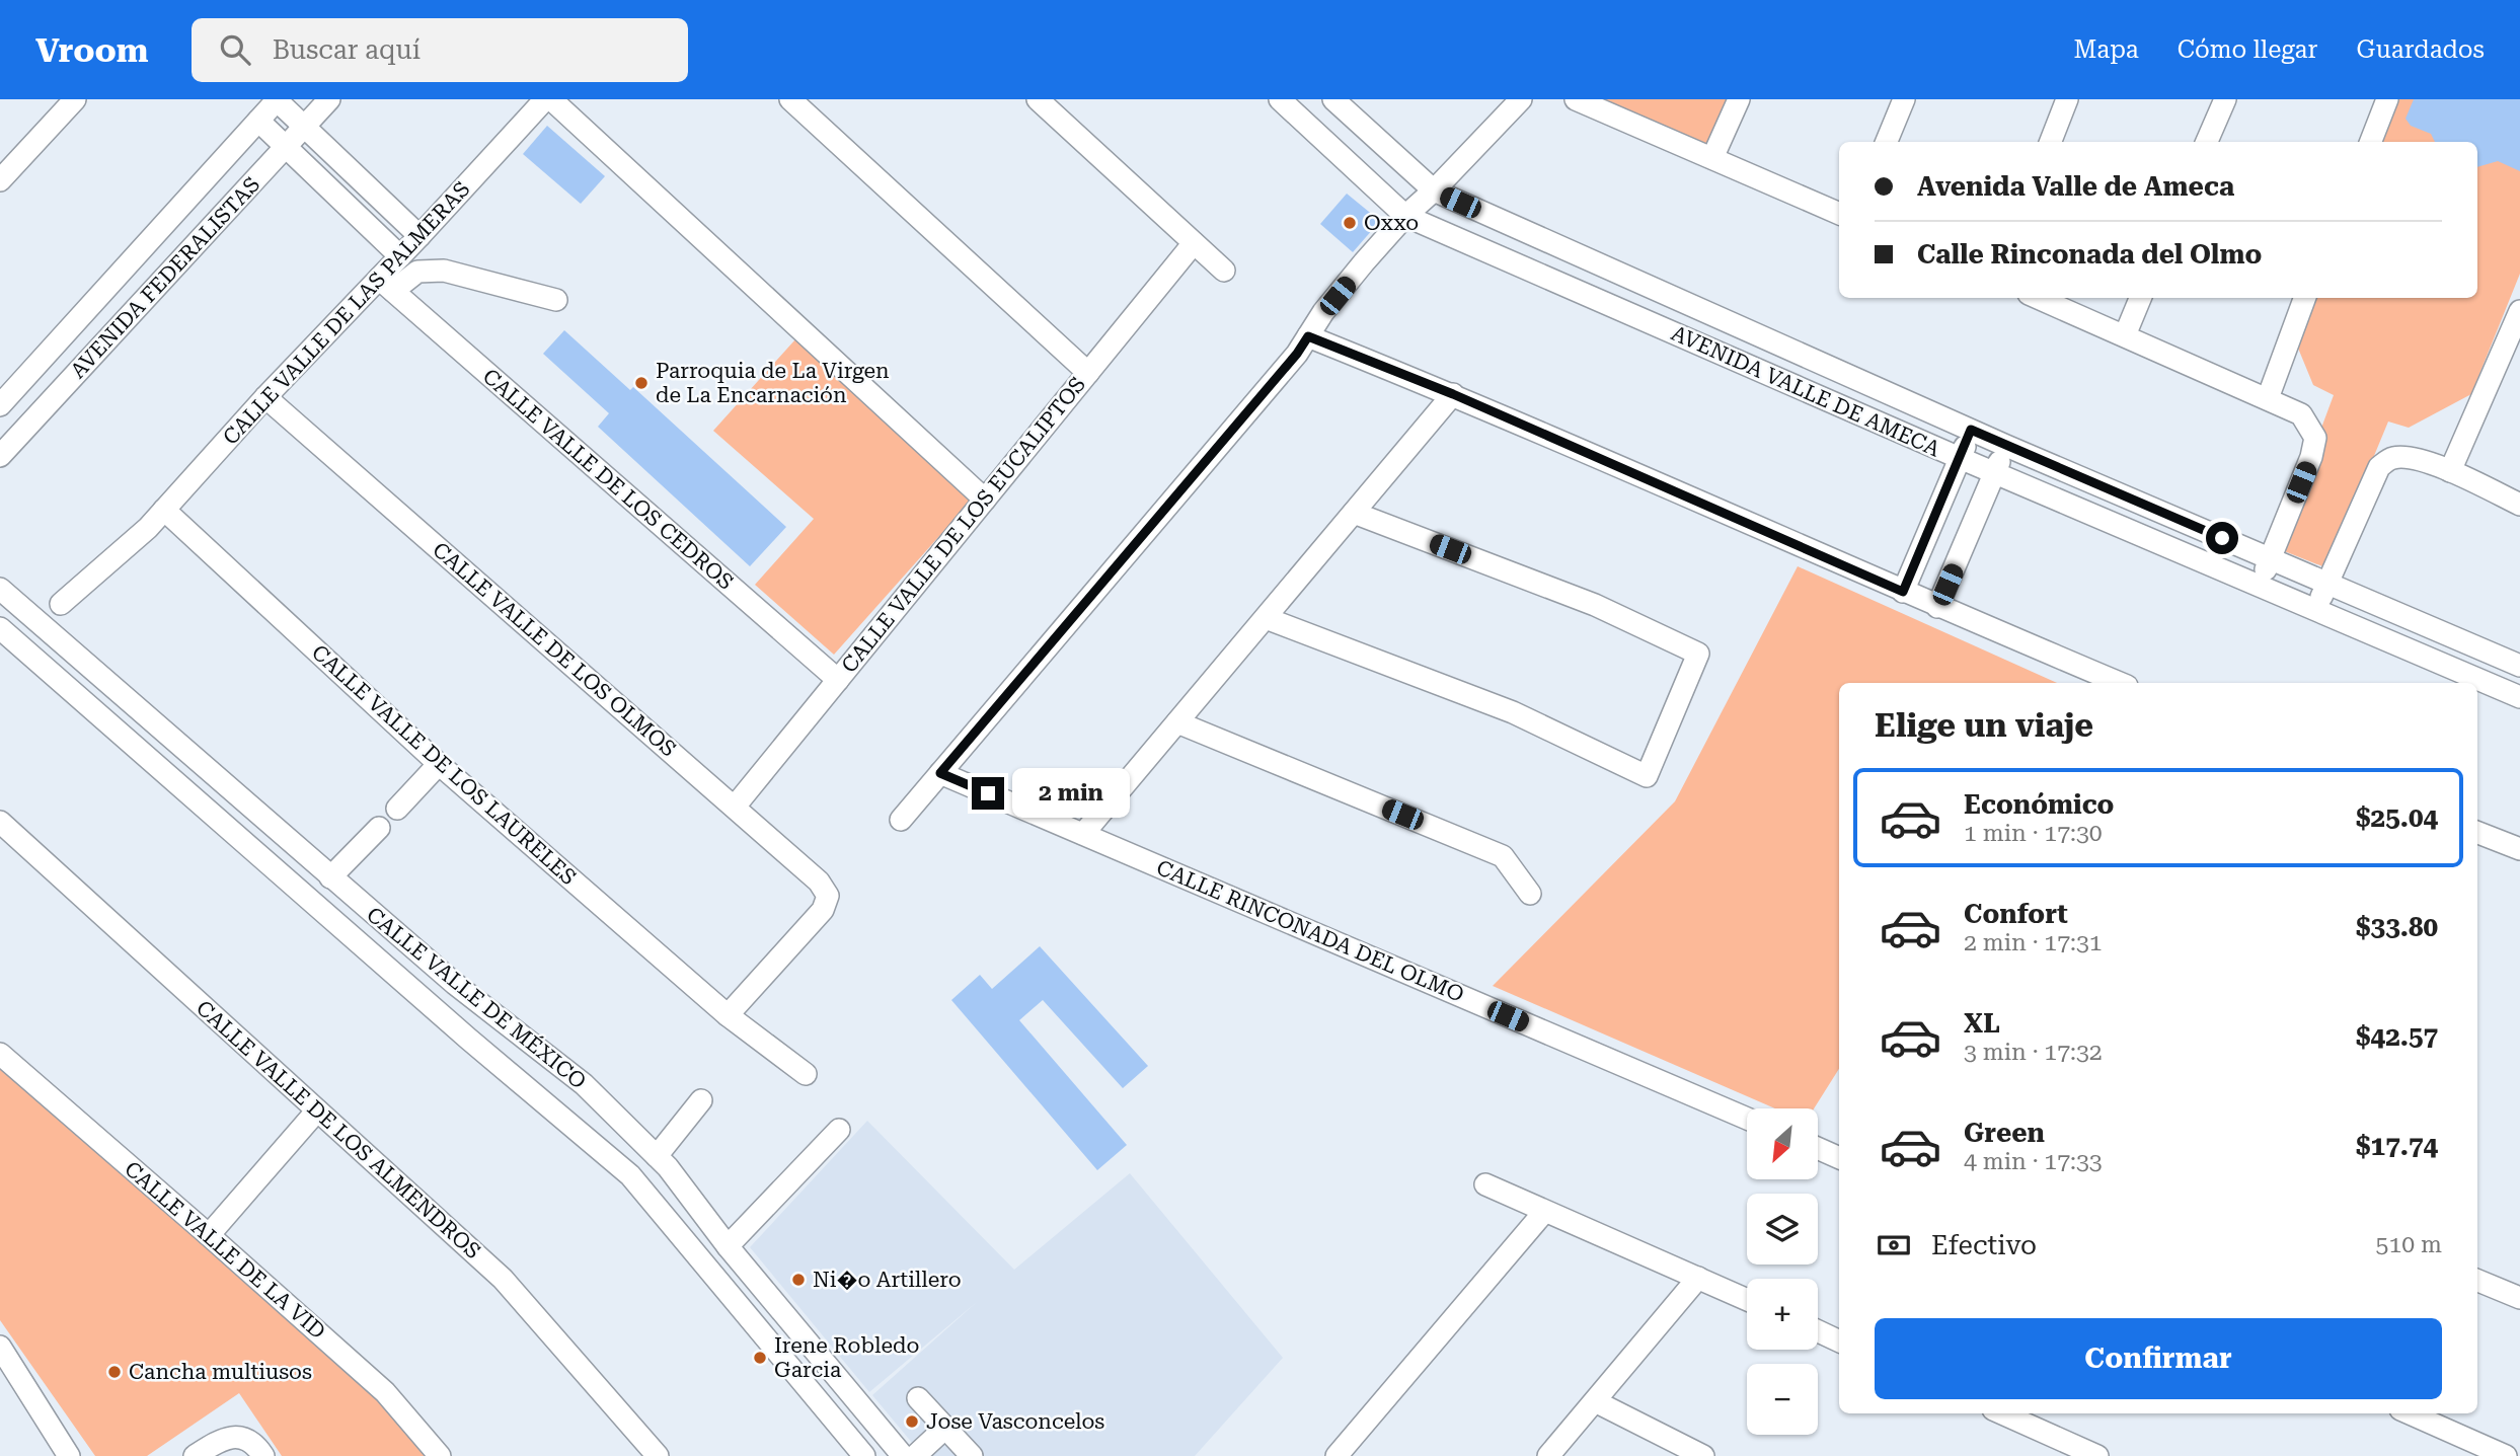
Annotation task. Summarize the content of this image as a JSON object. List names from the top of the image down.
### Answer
{
  "streets": {
    "street": [
      "AVENIDA FEDERALISTAS",
      "CALLE VALLE DE LAS PALMERAS",
      "AVENIDA VALLE DE AMECA",
      "CALLE VALLE DE LOS CEDROS",
      "CALLE VALLE DE LOS EUCALIPTOS",
      "CALLE VALLE DE LOS OLMOS",
      "CALLE VALLE DE LOS LAURELES",
      "CALLE RINCONADA DEL OLMO",
      "CALLE VALLE DE MÉXICO",
      "CALLE VALLE DE LOS ALMENDROS",
      "CALLE VALLE DE LA VID"
    ]
  },
  "crossings": [
    ["CALLE VALLE DE LAS PALMERAS", "CALLE VALLE DE LOS CEDROS"],
    ["CALLE VALLE DE LAS PALMERAS", "CALLE VALLE DE LOS OLMOS"],
    ["CALLE VALLE DE LAS PALMERAS", "CALLE VALLE DE LOS LAURELES"],
    ["CALLE VALLE DE LOS CEDROS", "CALLE VALLE DE LOS EUCALIPTOS"],
    ["CALLE VALLE DE LOS EUCALIPTOS", "CALLE VALLE DE LOS OLMOS"],
    ["CALLE VALLE DE LOS OLMOS", "CALLE VALLE DE LOS LAURELES"]
  ],
  "places": [
    "Oxxo",
    "Parroquia de La Virgen de La Encarnación",
    "Ni�o Artillero",
    "Irene Robledo Garcia",
    "Cancha multiusos",
    "Jose Vasconcelos"
  ],
  "north": "bottom left",
  "page": {
    "header": "Vroom",
    "search": "Buscar aquí",
    "nav": ["Mapa", "Cómo llegar", "Guardados"],
    "banner": ["Avenida Valle de Ameca", "Calle Rinconada del Olmo"],
    "heading": "Elige un viaje",
    "bubble": "2 min",
    "list": [
      {
        "name": "Económico",
        "note": "1 min · 17:30",
        "value": "$25.04"
      },
      {
        "name": "Confort",
        "note": "2 min · 17:31",
        "value": "$33.80"
      },
      {
        "name": "XL",
        "note": "3 min · 17:32",
        "value": "$42.57"
      },
      {
        "name": "Green",
        "note": "4 min · 17:33",
        "value": "$17.74"
      }
    ],
    "map_buttons": ["+", "−"],
    "pay": ["Efectivo", "510 m"],
    "buttons": "Confirmar"
  }
}
